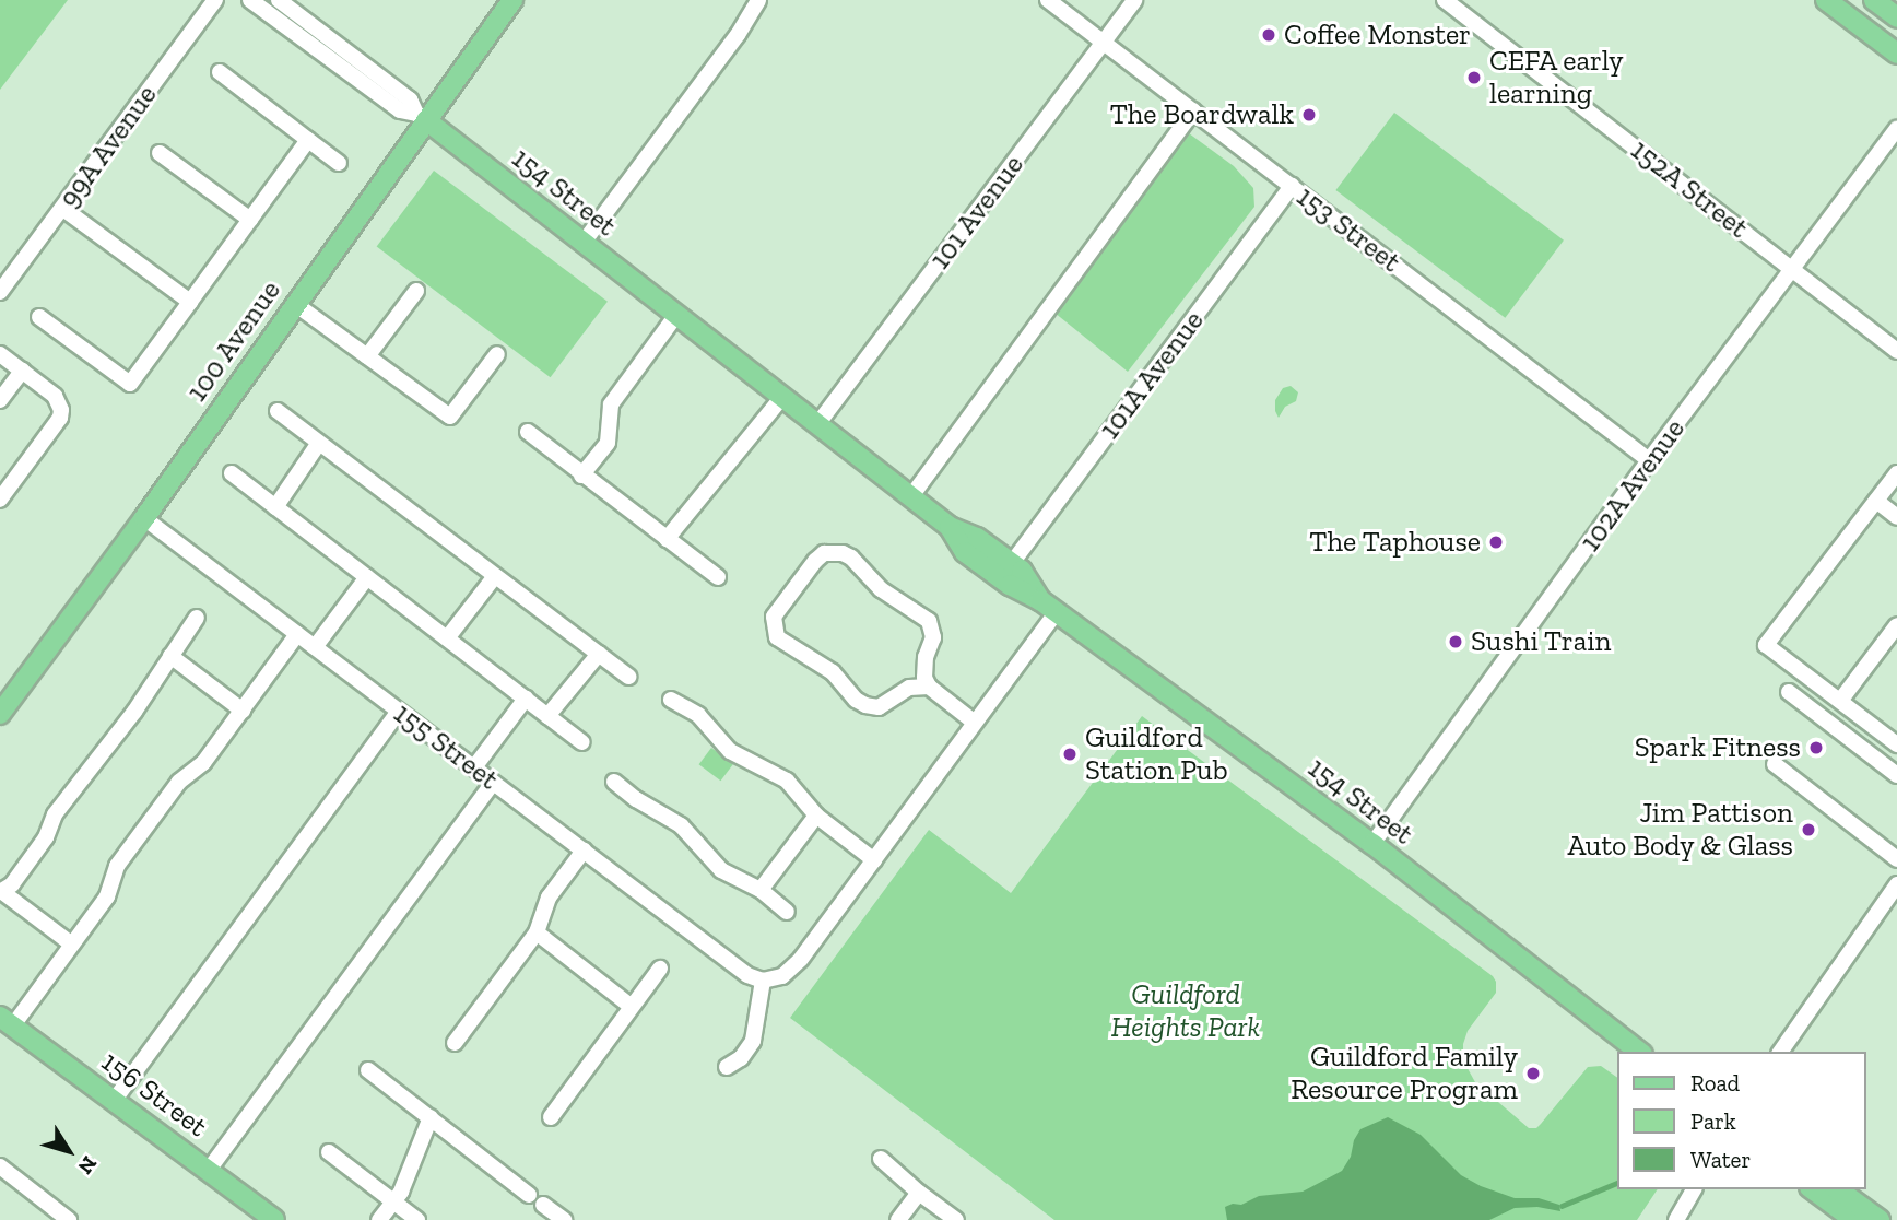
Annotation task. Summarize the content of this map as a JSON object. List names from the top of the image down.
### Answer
{
  "streets": {
    "main road": ["154 Street", "100 Avenue", "156 Street"],
    "street": [
      "99A Avenue",
      "152A Street",
      "101 Avenue",
      "153 Street",
      "101A Avenue",
      "102A Avenue",
      "155 Street"
    ]
  },
  "crossings": [
    ["152A Street", "102A Avenue"],
    ["154 Street", "101 Avenue"],
    ["154 Street", "100 Avenue"],
    ["154 Street", "101A Avenue"],
    ["154 Street", "102A Avenue"],
    ["101 Avenue", "153 Street"],
    ["153 Street", "101A Avenue"],
    ["153 Street", "102A Avenue"],
    ["100 Avenue", "155 Street"]
  ],
  "parks": ["Guildford Heights Park"],
  "places": [
    "Coffee Monster",
    "CEFA early learning",
    "The Boardwalk",
    "The Taphouse",
    "Sushi Train",
    "Spark Fitness",
    "Guildford Station Pub",
    "Jim Pattison Auto Body & Glass",
    "Guildford Family Resource Program"
  ],
  "legend": ["Road", "Park", "Water"],
  "north": "bottom right"
}
